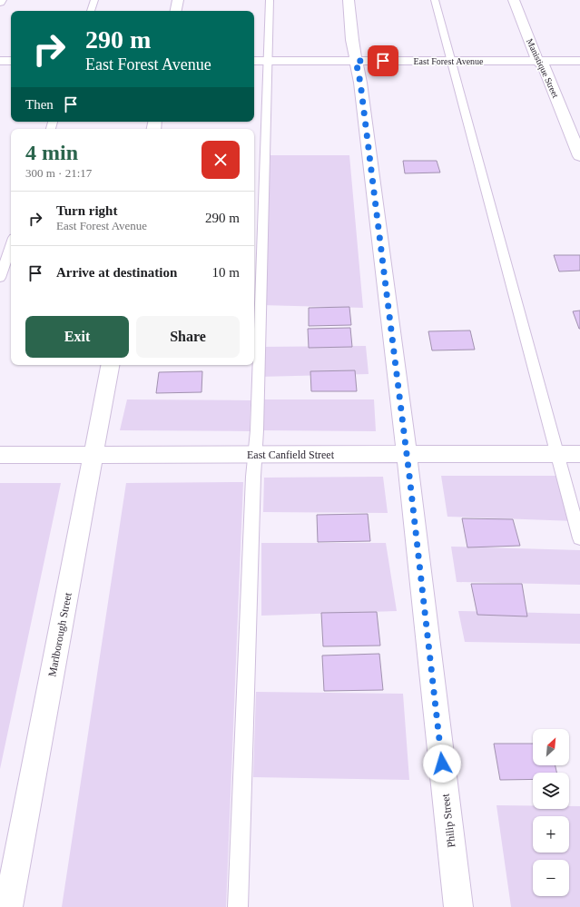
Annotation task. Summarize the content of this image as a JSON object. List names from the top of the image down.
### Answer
{
  "streets": {
    "street": [
      "East Forest Avenue",
      "Manistique Street",
      "East Canfield Street",
      "Marlborough Street",
      "Philip Street"
    ]
  },
  "crossings": [
    ["East Forest Avenue", "Manistique Street"],
    ["East Forest Avenue", "Philip Street"],
    ["East Canfield Street", "Marlborough Street"],
    ["East Canfield Street", "Philip Street"]
  ],
  "north": "top right",
  "page": {
    "turn": ["290 m", "East Forest Avenue"],
    "then": "Then",
    "heading": ["4 min", "300 m · 21:17"],
    "list": [
      {
        "name": "Turn right",
        "note": "East Forest Avenue",
        "value": "290 m"
      },
      {
        "name": "Arrive at destination",
        "value": "10 m"
      }
    ],
    "buttons": ["Exit", "Share"],
    "map_buttons": ["+", "−"]
  }
}
